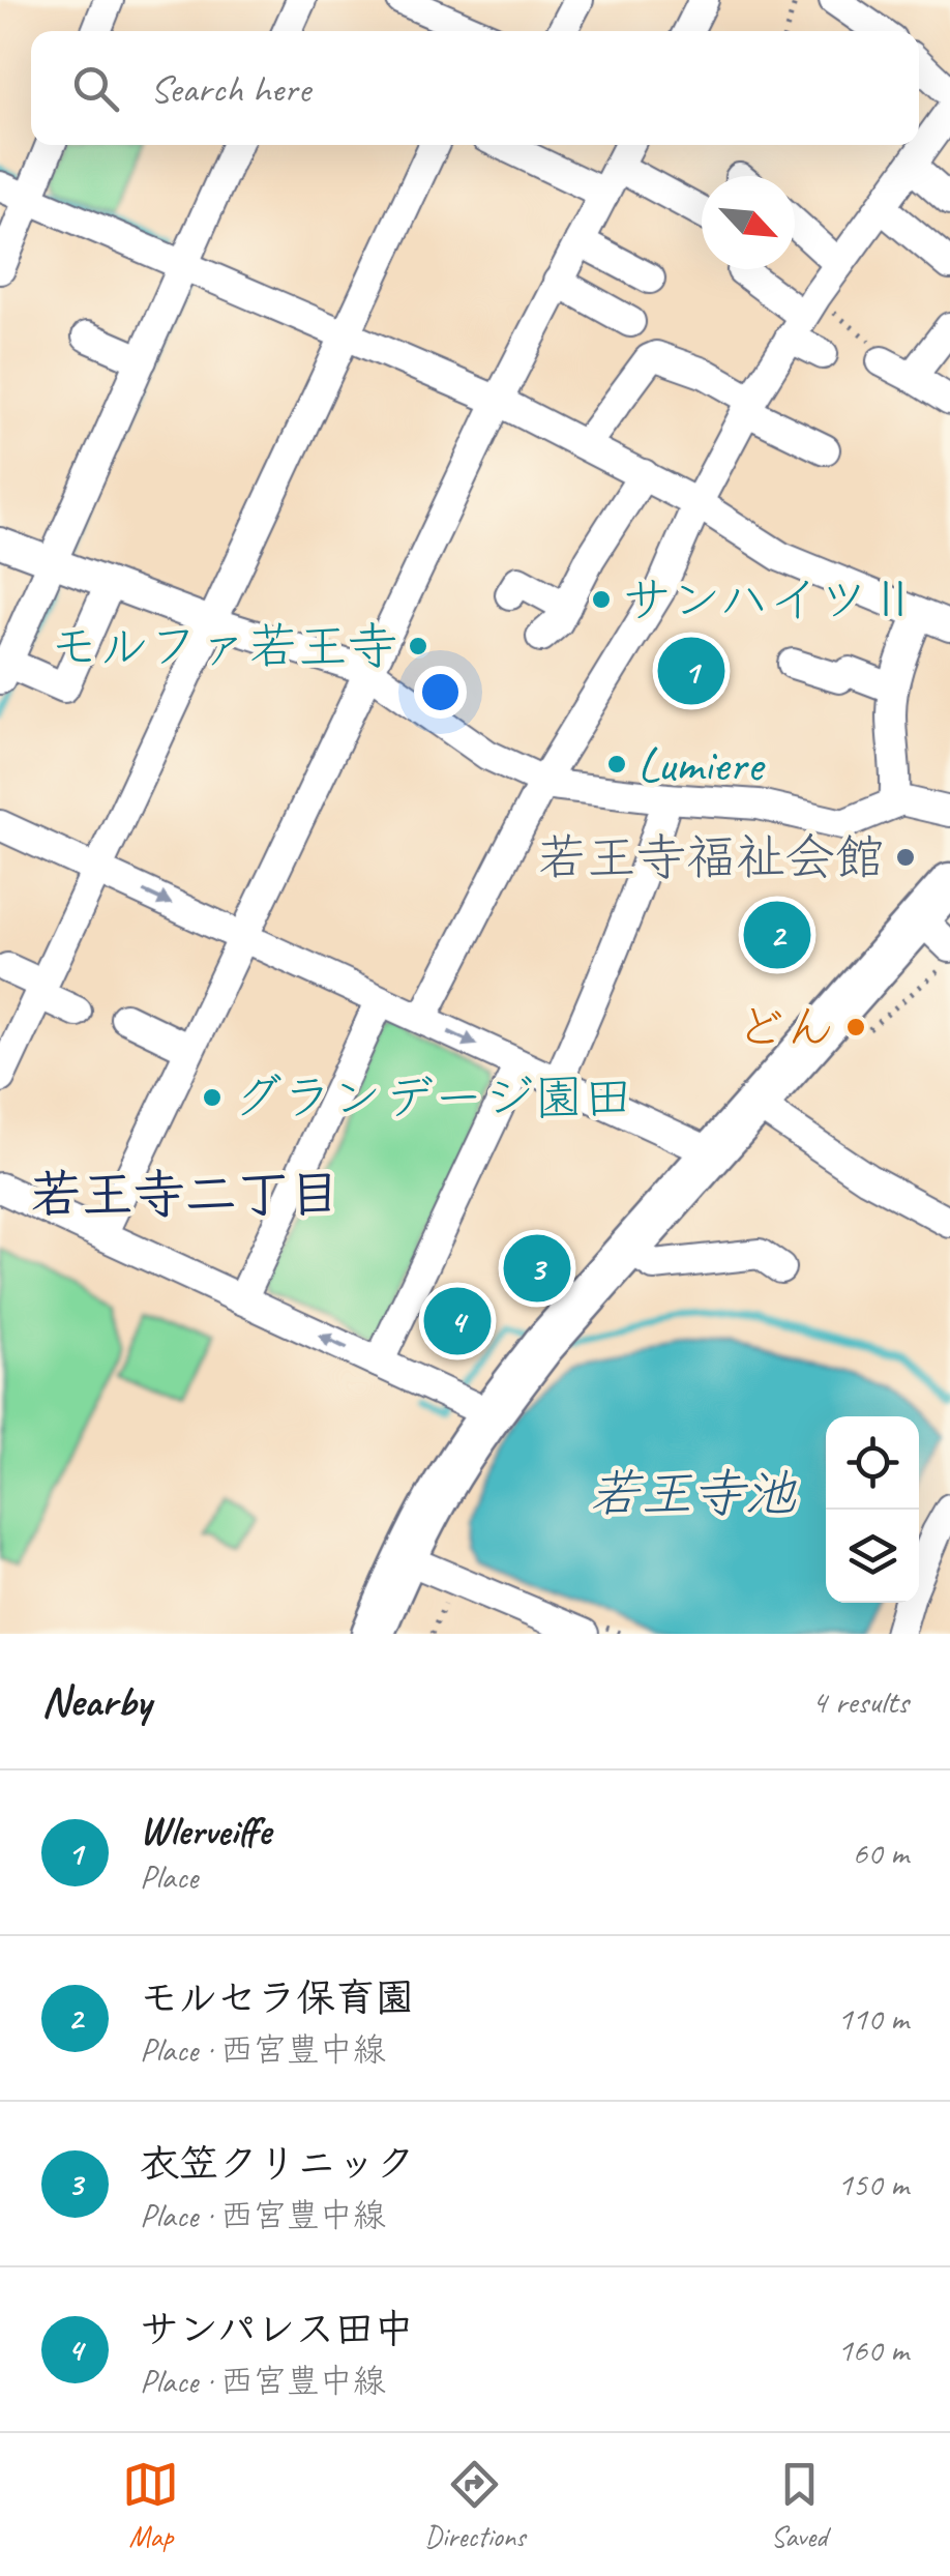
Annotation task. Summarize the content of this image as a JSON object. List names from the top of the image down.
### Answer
{
  "districts": ["若王寺二丁目"],
  "water": ["若王寺池"],
  "places": [
    "サンハイツⅡ",
    "モルファ若王寺",
    "Lumiere",
    "若王寺福祉会館",
    "どん",
    "グランデージ園田"
  ],
  "north": "bottom right",
  "page": {
    "search": "Search here",
    "pins": [
      "1",
      "2",
      "3",
      "4"
    ],
    "heading": ["Nearby", "4 results"],
    "list": [
      {
        "mark": "1",
        "name": "Wlerveiffe",
        "note": "Place",
        "value": "60 m"
      },
      {
        "mark": "2",
        "name": "モルセラ保育園",
        "note": "Place · 西宮豊中線",
        "value": "110 m"
      },
      {
        "mark": "3",
        "name": "衣笠クリニック",
        "note": "Place · 西宮豊中線",
        "value": "150 m"
      },
      {
        "mark": "4",
        "name": "サンパレス田中",
        "note": "Place · 西宮豊中線",
        "value": "160 m"
      }
    ],
    "nav": ["Map", "Directions", "Saved"]
  }
}
